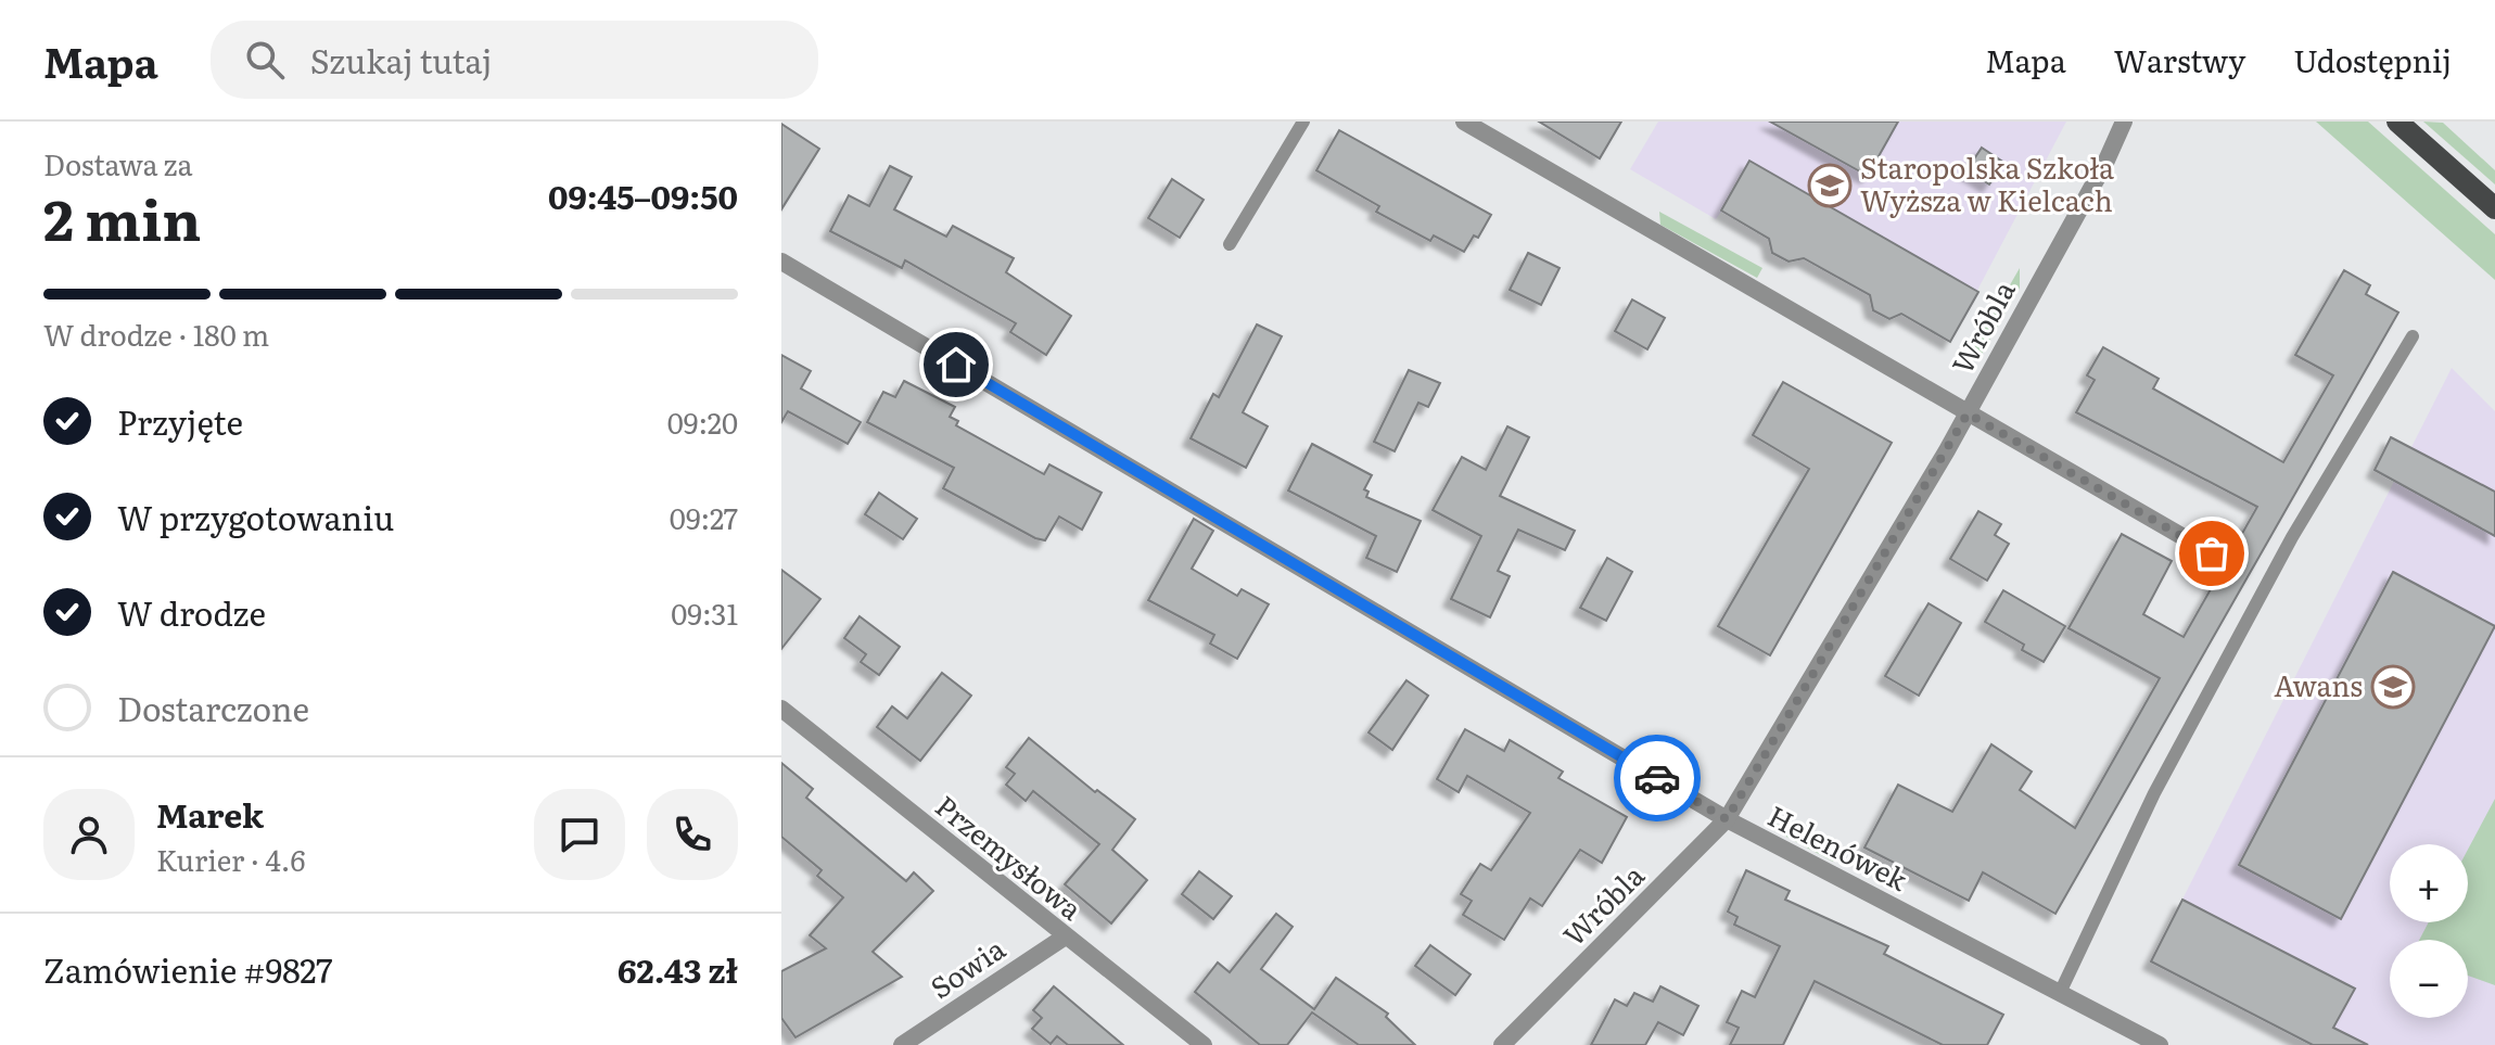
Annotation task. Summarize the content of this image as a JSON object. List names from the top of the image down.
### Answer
{
  "streets": {
    "street": [
      "Wróbla",
      "Helenówek",
      "Przemysłowa",
      "Sowia"
    ]
  },
  "crossings": [
    ["Wróbla", "Helenówek"],
    ["Przemysłowa", "Sowia"]
  ],
  "places": {
    "school or university": ["Staropolska Szkoła Wyższa w Kielcach", "Awans"]
  },
  "page": {
    "header": "Mapa",
    "search": "Szukaj tutaj",
    "nav": ["Mapa", "Warstwy", "Udostępnij"],
    "heading": ["2 min", "Dostawa za", "09:45–09:50"],
    "panel": [
      "Marek",
      "Kurier · 4.6",
      "Zamówienie #9827",
      "62.43 zł"
    ],
    "bar": "W drodze · 180 m",
    "list": [
      ["Przyjęte", "09:20"],
      ["W przygotowaniu", "09:27"],
      ["W drodze", "09:31"],
      "Dostarczone"
    ],
    "map_buttons": ["+", "−"]
  }
}
